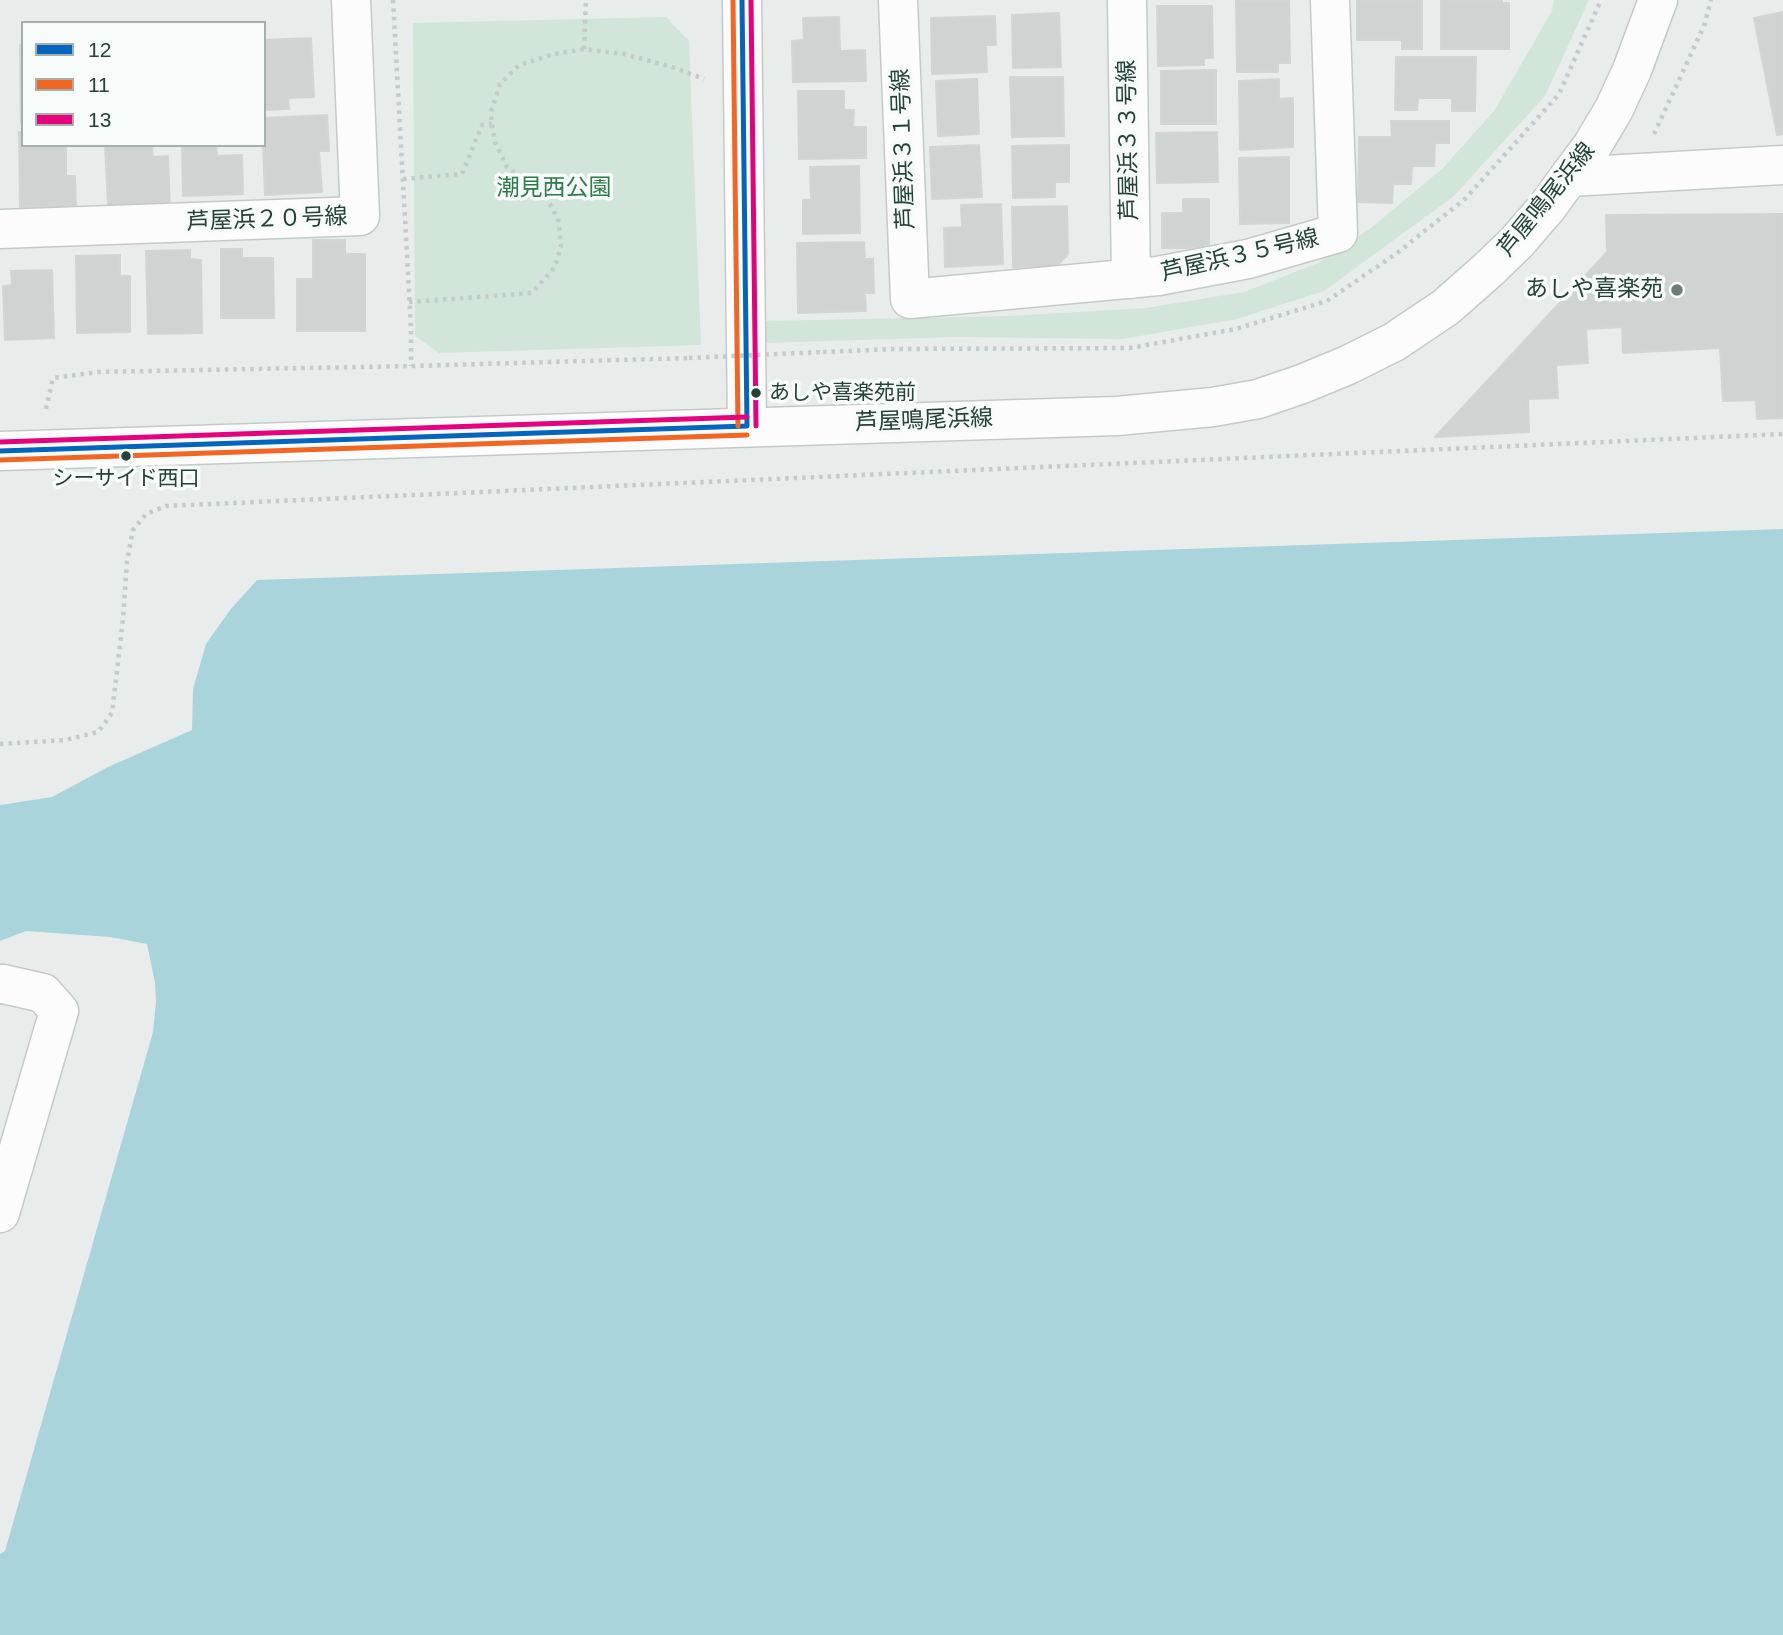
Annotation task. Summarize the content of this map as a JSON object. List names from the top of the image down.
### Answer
{
  "streets": {
    "street": [
      "芦屋浜３３号線",
      "芦屋浜３１号線",
      "芦屋鳴尾浜線",
      "芦屋浜２０号線",
      "芦屋浜３５号線"
    ]
  },
  "crossings": [
    ["芦屋浜３３号線", "芦屋浜３５号線"],
    ["芦屋浜３１号線", "芦屋浜３５号線"]
  ],
  "parks": ["潮見西公園"],
  "places": ["あしや喜楽苑", "あしや喜楽苑前", "シーサイド西口"],
  "lines": ["transit line 12", "transit line 11", "transit line 13"],
  "legend": ["12", "11", "13"]
}
